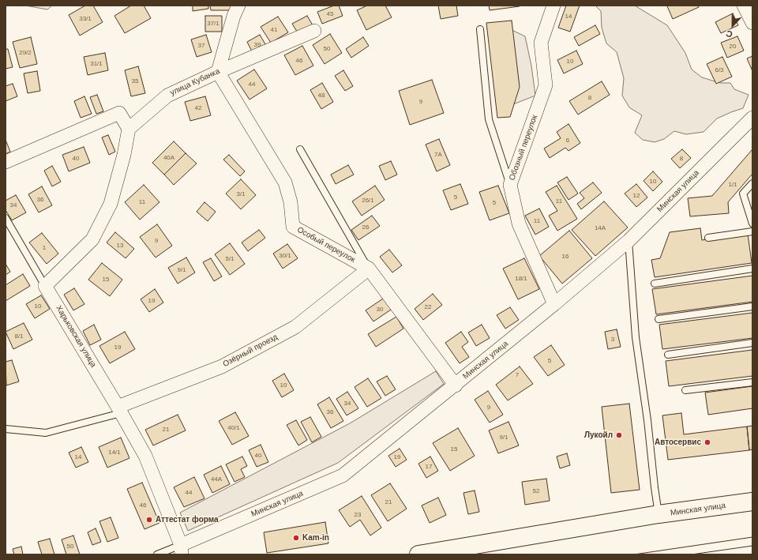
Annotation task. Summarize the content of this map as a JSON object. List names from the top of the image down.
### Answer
{
  "streets": {
    "main road": ["Минская улица"],
    "street": [
      "улица Кубанка",
      "Обозный переулок",
      "Особый переулок",
      "Харьковская улица",
      "Озёрный проезд"
    ]
  },
  "crossings": [
    ["улица Кубанка", "Особый переулок"],
    ["Обозный переулок", "Минская улица"],
    ["Минская улица", "Особый переулок"],
    ["Минская улица", "Харьковская улица"],
    ["Особый переулок", "Озёрный проезд"],
    ["Харьковская улица", "Озёрный проезд"]
  ],
  "places": [
    "Лукойл",
    "Автосервис",
    "Аттестат форма",
    "Kam-in"
  ],
  "house_numbers": [
    "45",
    "14",
    "33/1",
    "37/1",
    "41",
    "39",
    "37",
    "20",
    "50",
    "29/2",
    "46",
    "10",
    "31/1",
    "6/3",
    "35",
    "44",
    "48",
    "8",
    "9",
    "42",
    "6",
    "7А",
    "40А",
    "40",
    "8",
    "10",
    "1/1",
    "3/1",
    "12",
    "5",
    "36",
    "26/1",
    "11",
    "11",
    "5",
    "34",
    "11",
    "26",
    "14А",
    "9",
    "13",
    "1",
    "30/1",
    "16",
    "5/1",
    "9/1",
    "18/1",
    "15",
    "19",
    "10",
    "22",
    "30",
    "8/1",
    "3",
    "19",
    "5",
    "7",
    "10",
    "34",
    "9",
    "36",
    "40/1",
    "21",
    "9/1",
    "15",
    "14/1",
    "40",
    "14",
    "19",
    "17",
    "44А",
    "52",
    "44",
    "21",
    "46",
    "23",
    "50"
  ],
  "north": "bottom"
}
